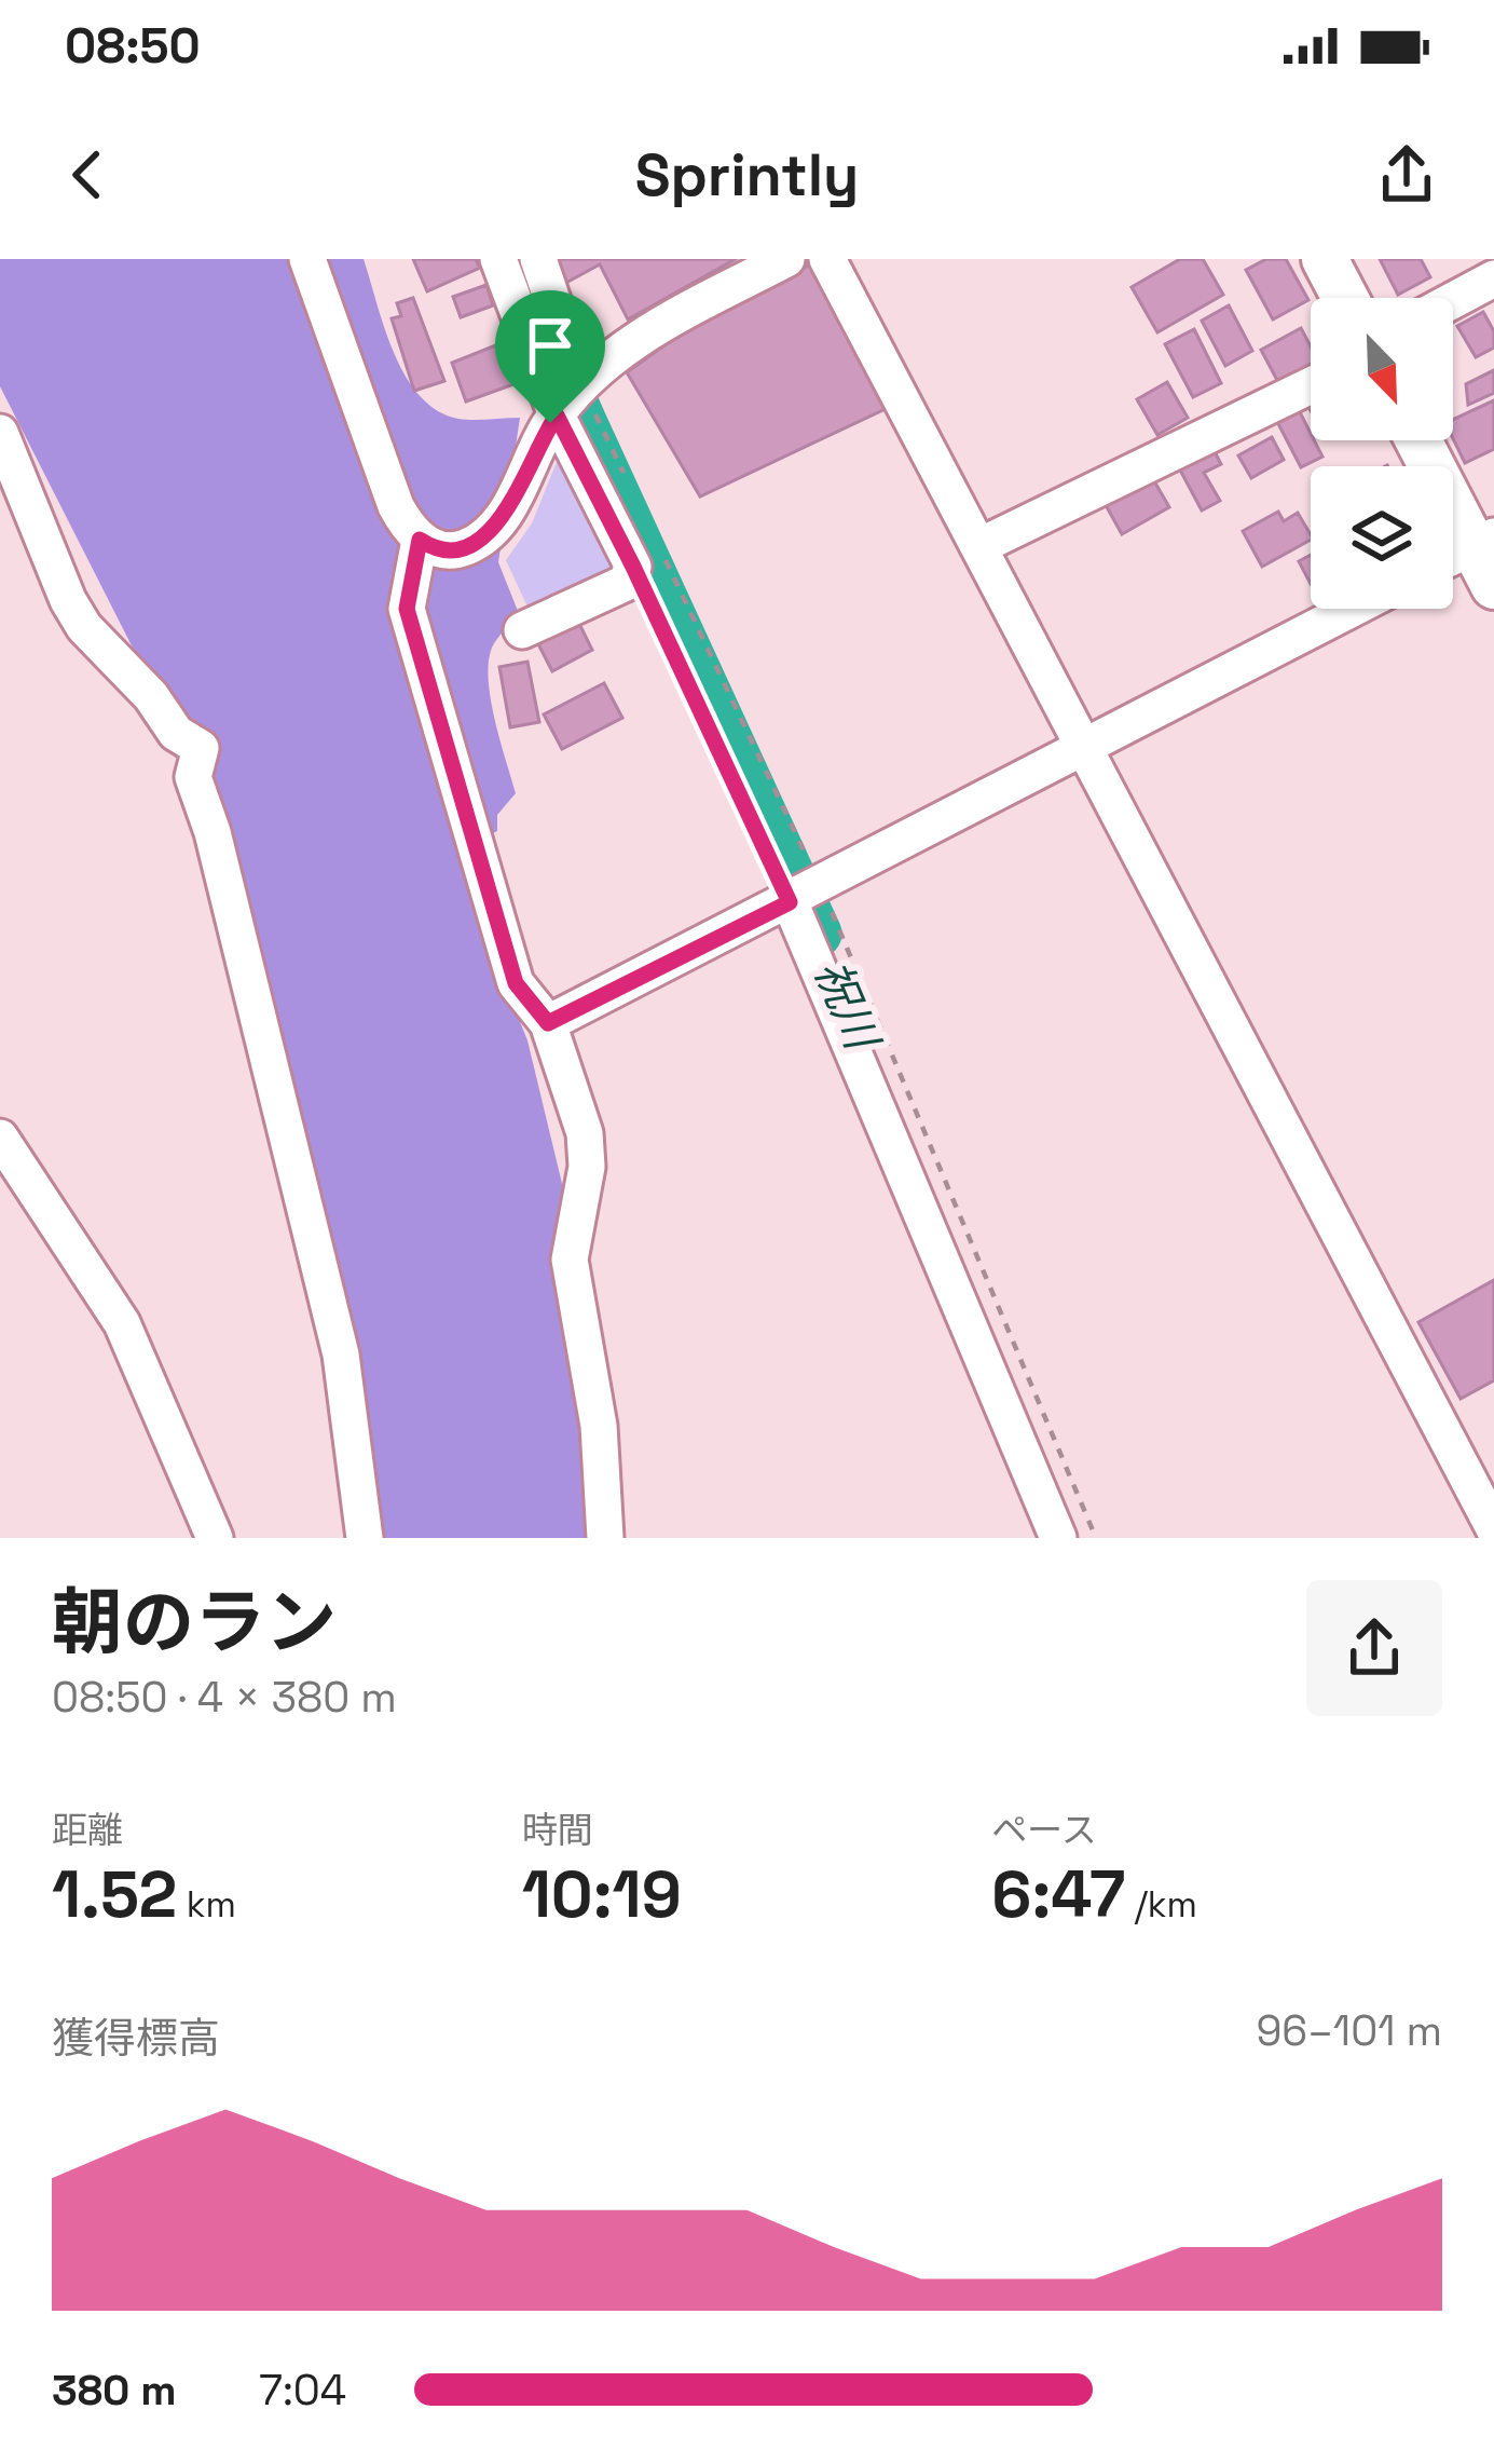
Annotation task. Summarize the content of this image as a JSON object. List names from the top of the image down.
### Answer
{
  "water": ["祝川"],
  "north": "bottom right",
  "page": {
    "status": "08:50",
    "header": "Sprintly",
    "heading": ["朝のラン", "08:50 · 4 × 380 m"],
    "stats": [
      ["距離", "1.52 km"],
      ["時間", "10:19"],
      ["ペース", "6:47 /km"]
    ],
    "chart": ["獲得標高", "96–101 m"],
    "list": [
      {
        "name": "380 m",
        "note": "7:04"
      }
    ]
  }
}
